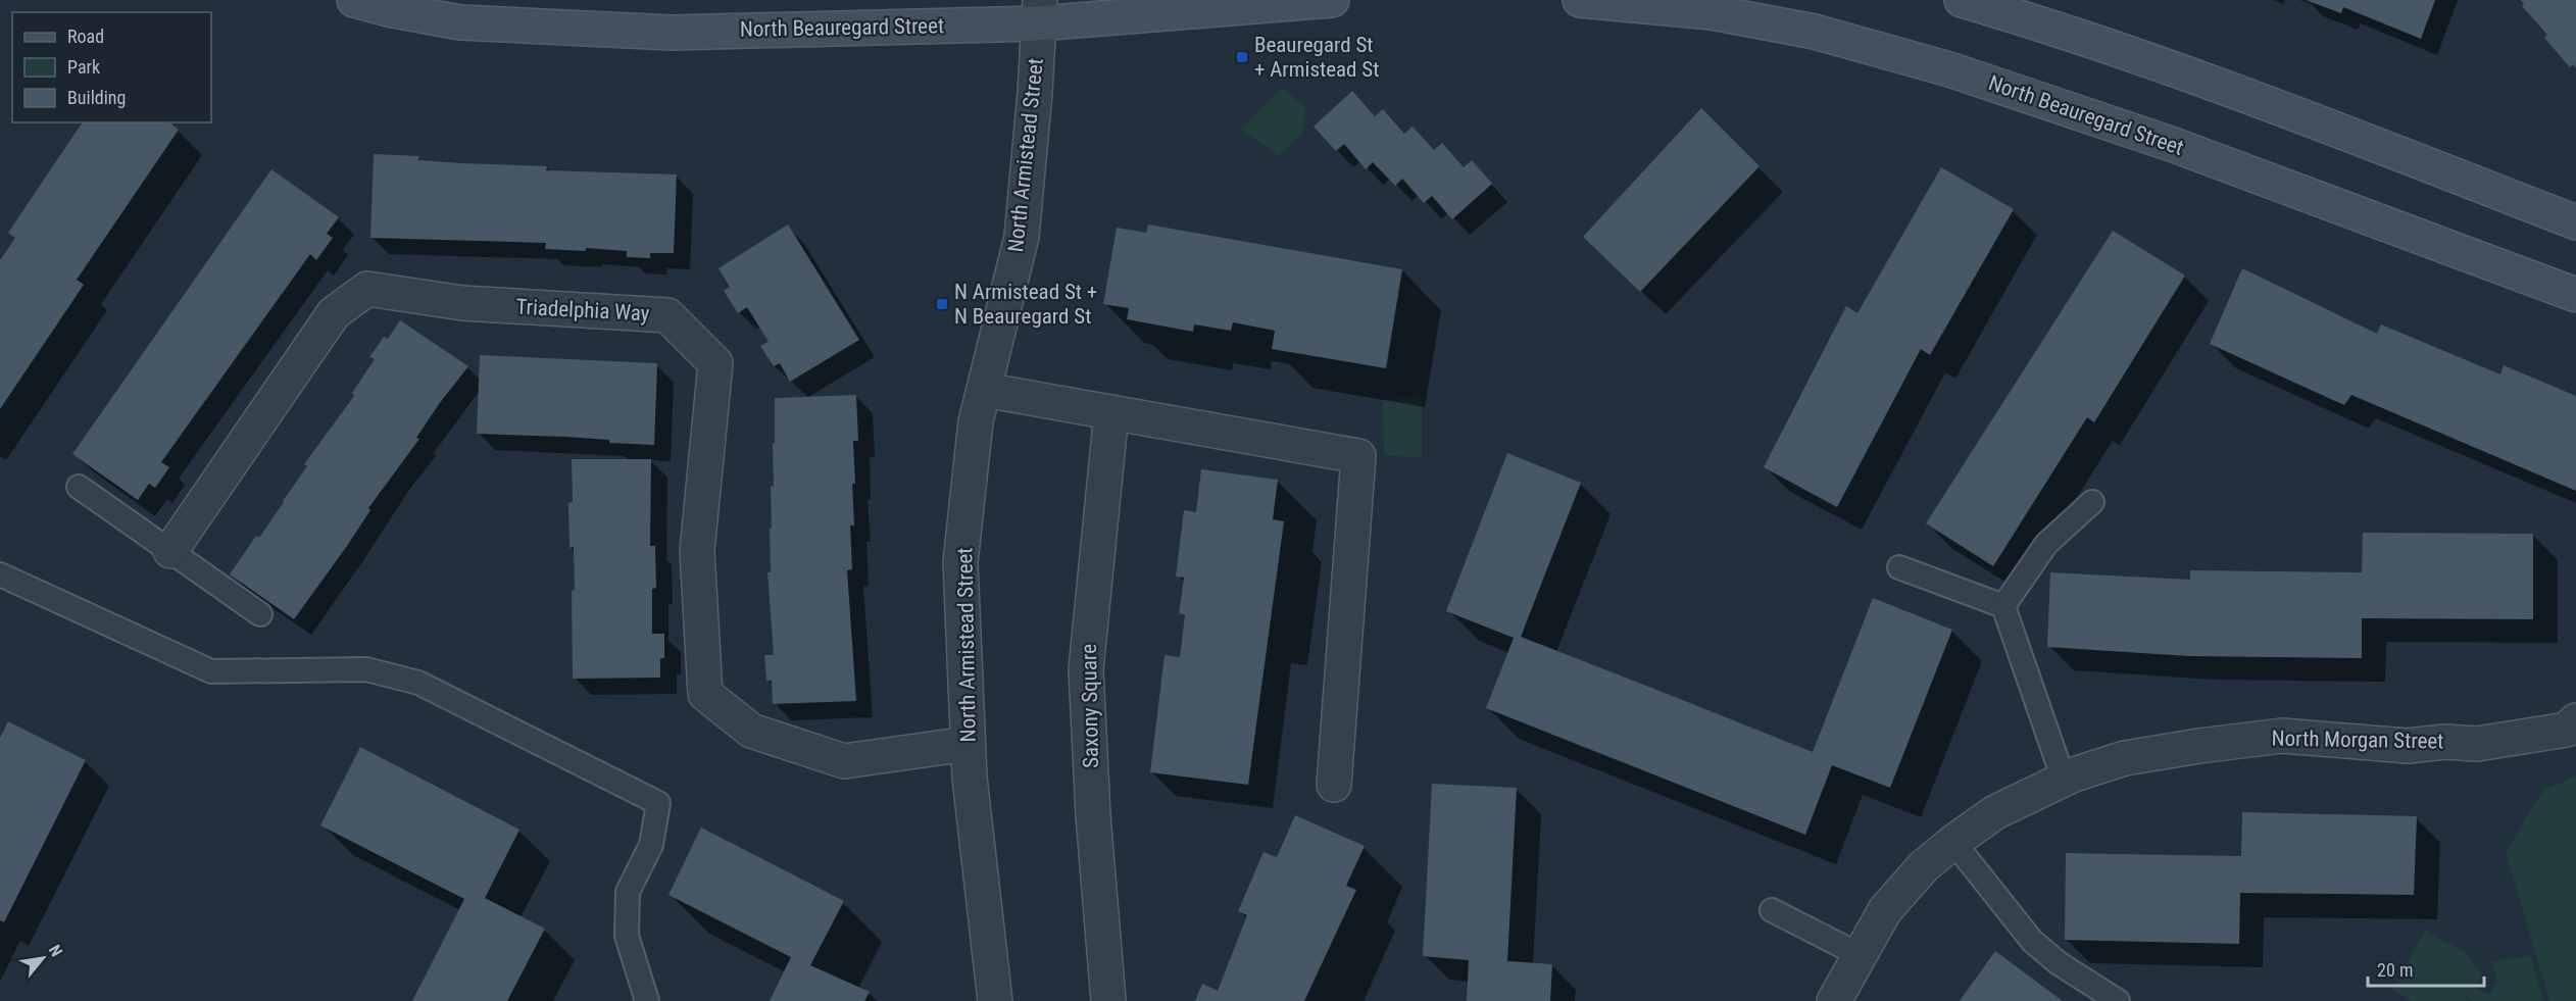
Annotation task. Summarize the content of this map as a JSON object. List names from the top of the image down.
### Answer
{
  "streets": {
    "main road": ["North Beauregard Street"],
    "street": [
      "North Armistead Street",
      "Triadelphia Way",
      "Saxony Square",
      "North Morgan Street"
    ]
  },
  "crossings": [
    ["North Beauregard Street", "North Armistead Street"],
    ["North Armistead Street", "Triadelphia Way"]
  ],
  "places": {
    "transit": ["Beauregard St + Armistead St", "N Armistead St + N Beauregard St"]
  },
  "legend": ["Road", "Park", "Building"],
  "scale_bar": "20 m",
  "north": "top right"
}
